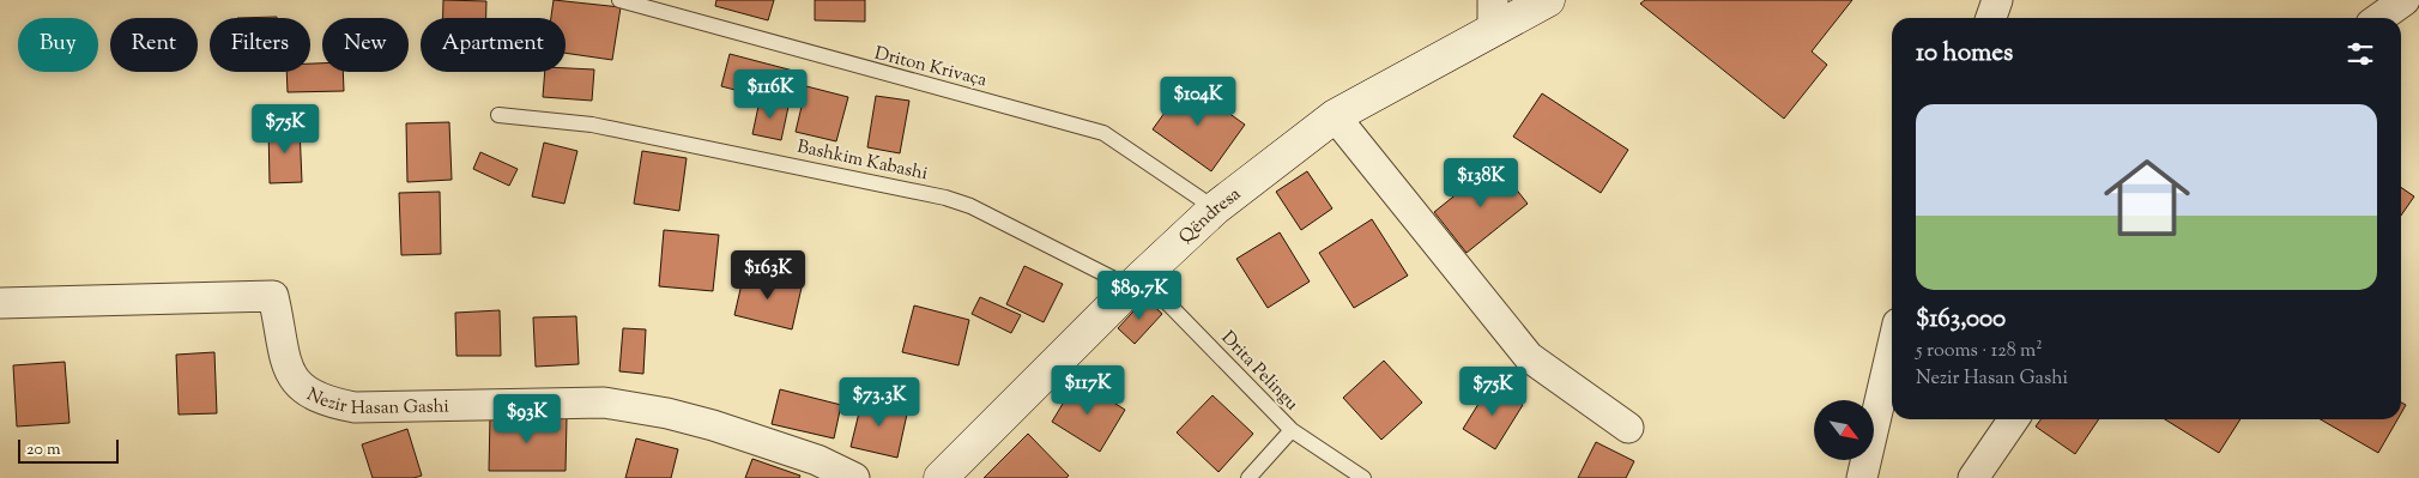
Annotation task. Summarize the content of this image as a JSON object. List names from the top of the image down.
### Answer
{
  "streets": {
    "street": ["Qëndresa", "Nezir Hasan Gashi"],
    "lane": ["Driton Krivaça", "Bashkim Kabashi", "Drita Pelingu"]
  },
  "crossings": [
    ["Driton Krivaça", "Qëndresa"],
    ["Bashkim Kabashi", "Qëndresa"],
    ["Bashkim Kabashi", "Drita Pelingu"],
    ["Qëndresa", "Drita Pelingu"]
  ],
  "scale_bar": "20 m",
  "north": "bottom right",
  "page": {
    "chip": [
      "Buy",
      "Rent",
      "Filters",
      "New",
      "Apartment"
    ],
    "heading": "10 homes",
    "price": [
      "$116K",
      "$104K",
      "$75K",
      "$138K",
      "$163K",
      "$89.7K",
      "$117K",
      "$75K",
      "$73.3K",
      "$93K"
    ],
    "list": [
      {
        "name": "$163,000",
        "note": "5 rooms · 128 m² · Nezir Hasan Gashi"
      }
    ],
    "scale": "20 m"
  }
}
